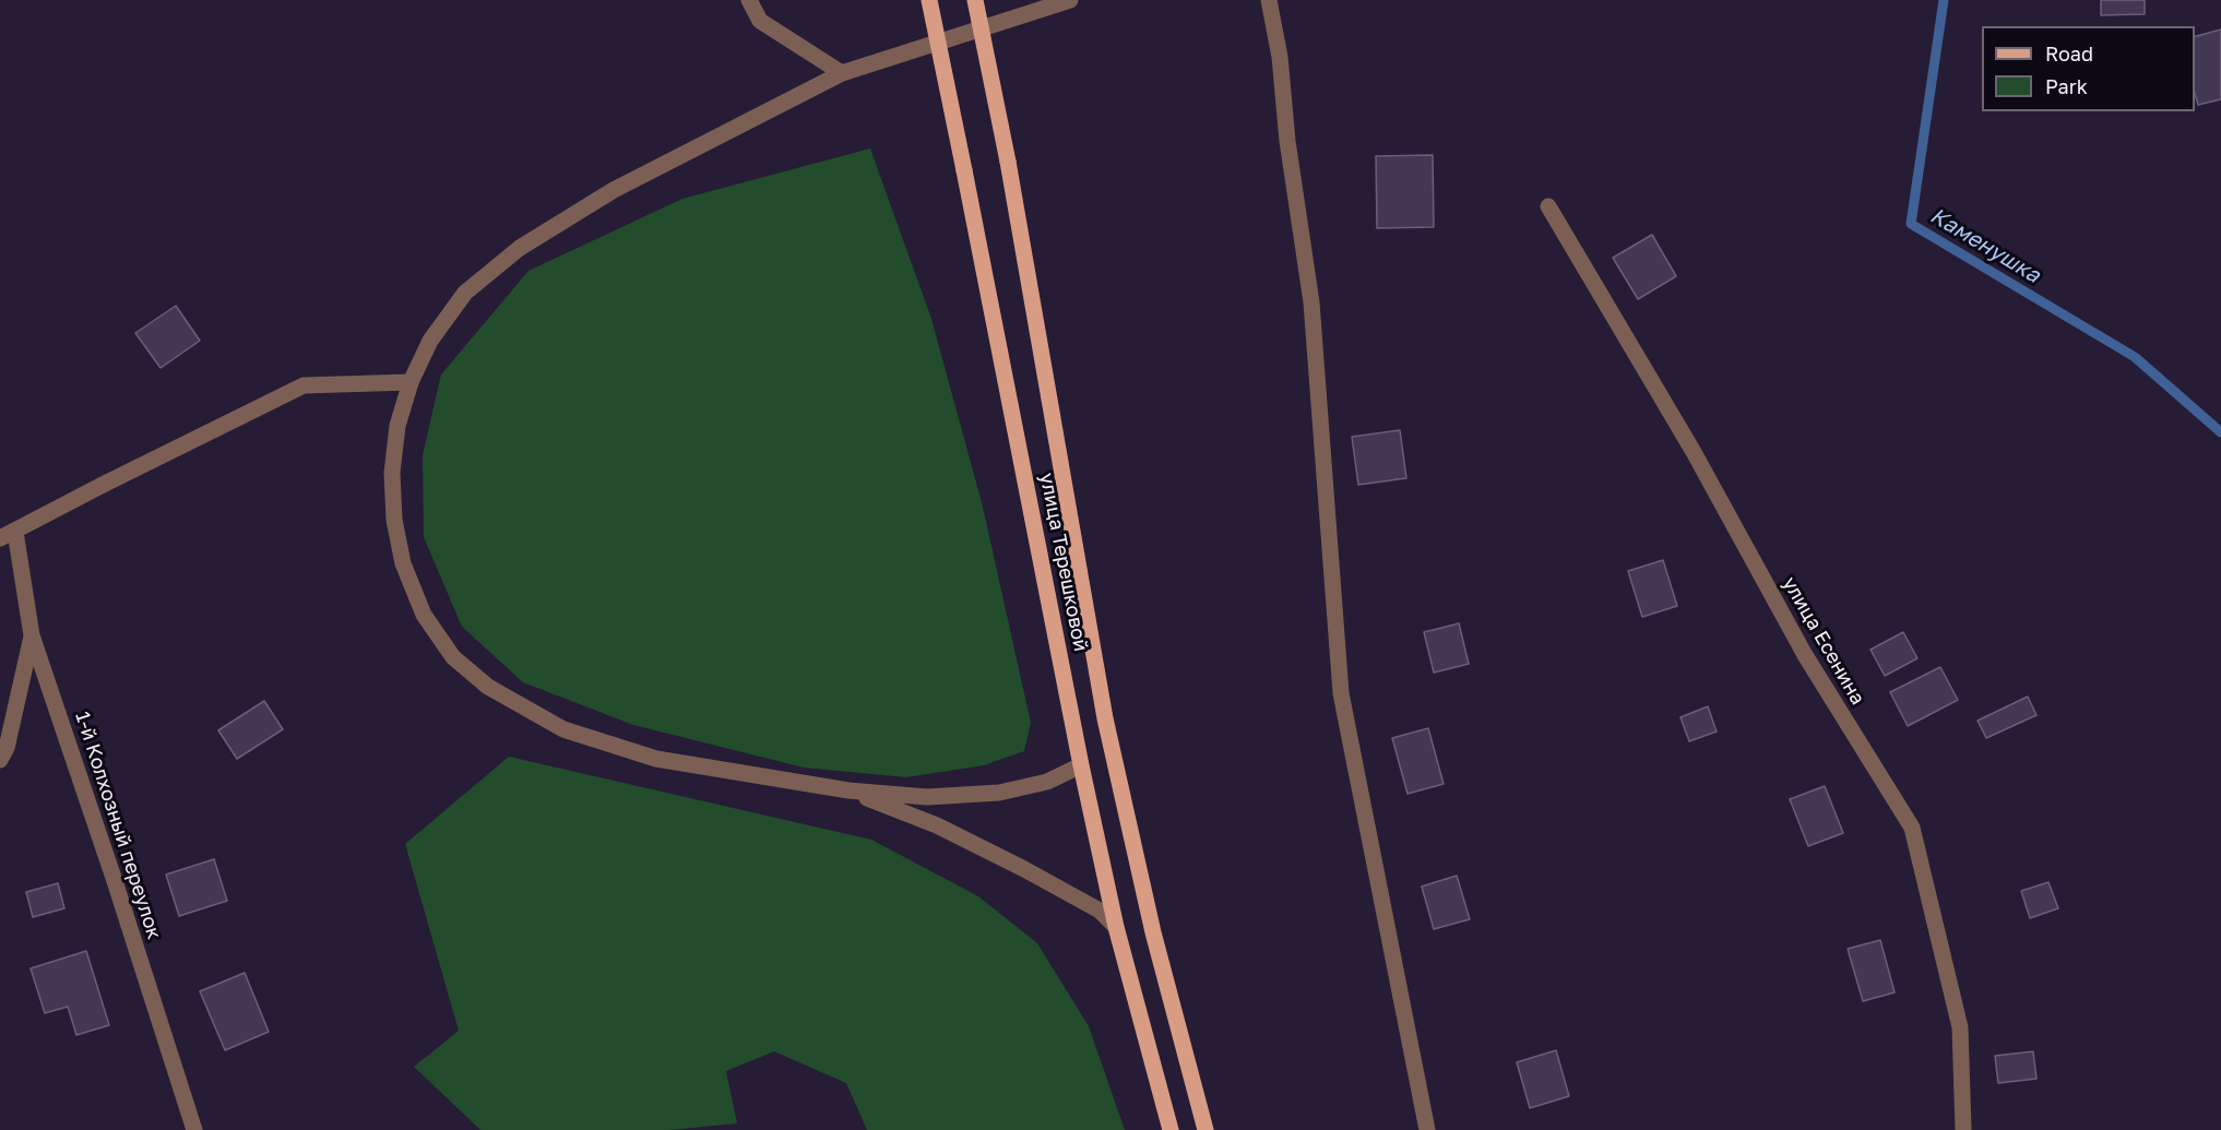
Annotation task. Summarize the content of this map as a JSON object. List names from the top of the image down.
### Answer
{
  "streets": {
    "main road": ["улица Терешковой"],
    "street": ["улица Есенина", "1-й Колхозный переулок"]
  },
  "water": ["Каменушка"],
  "legend": ["Road", "Park"]
}
